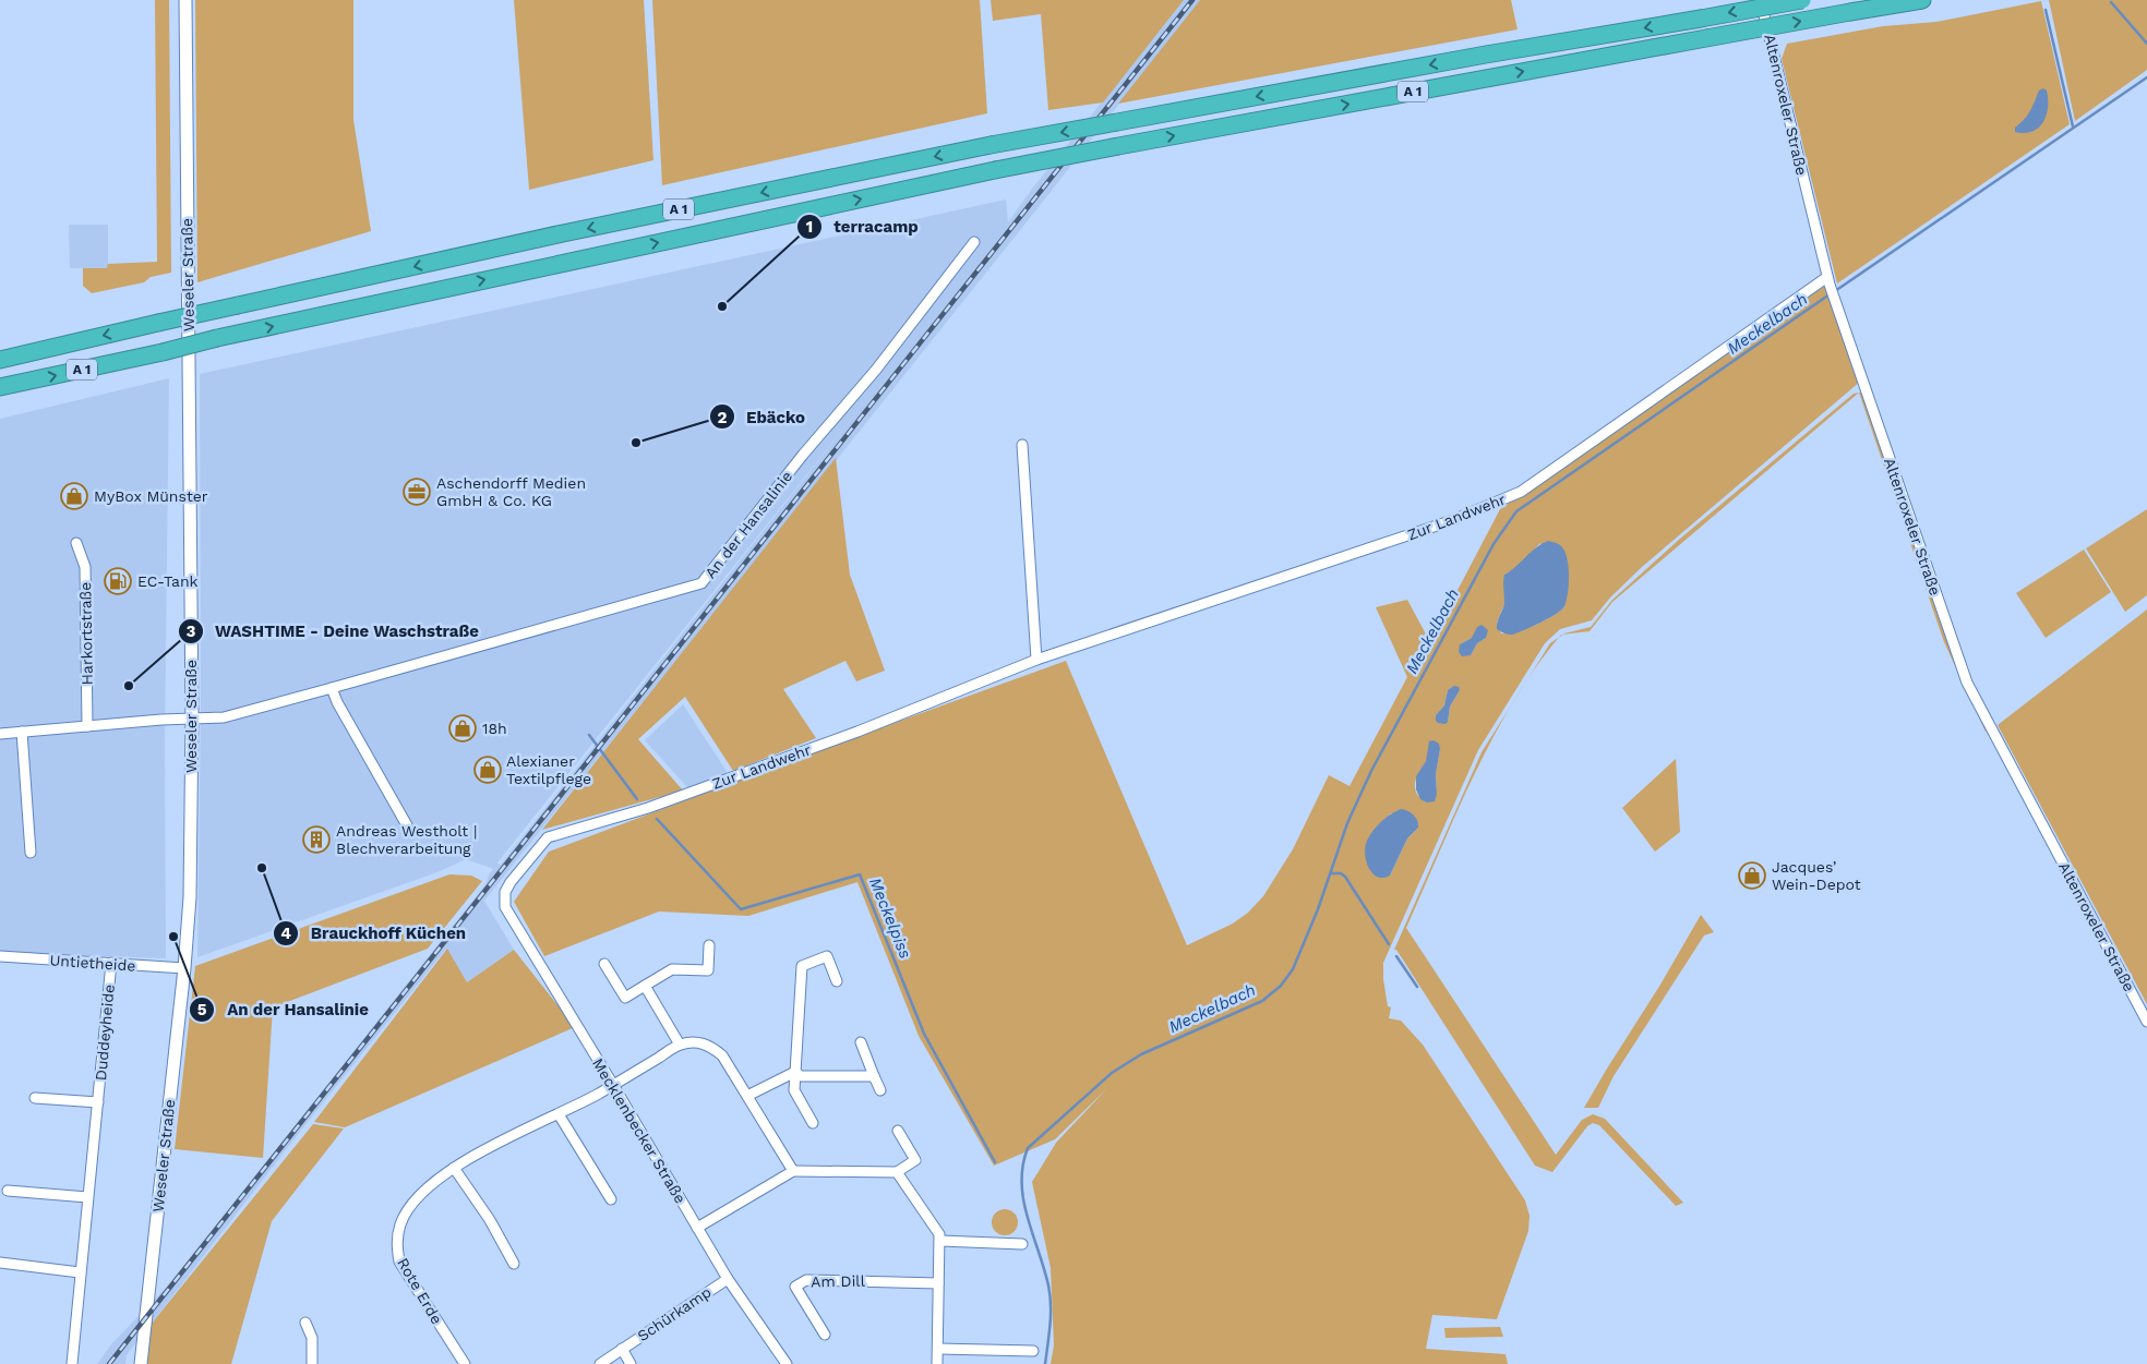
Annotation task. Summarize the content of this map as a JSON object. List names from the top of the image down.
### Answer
{
  "streets": {
    "highway": ["A 1"],
    "main road": ["Weseler Straße"],
    "street": [
      "Altenroxeler Straße",
      "Zur Landwehr",
      "An der Hansalinie",
      "Harkortstraße",
      "Untietheide",
      "Duddeyheide",
      "Mecklenbecker Straße",
      "Am Dill",
      "Rote Erde",
      "Schürkamp"
    ]
  },
  "crossings": [
    ["Altenroxeler Straße", "Zur Landwehr"],
    ["Weseler Straße", "An der Hansalinie"],
    ["Weseler Straße", "Untietheide"],
    ["Zur Landwehr", "Mecklenbecker Straße"],
    ["Untietheide", "Duddeyheide"],
    ["Mecklenbecker Straße", "Rote Erde"],
    ["Mecklenbecker Straße", "Schürkamp"]
  ],
  "water": ["Meckelbach", "Meckelpiss"],
  "places": {
    "other": [
      "terracamp",
      "Ebäcko",
      "WASHTIME - Deine Waschstraße",
      "Brauckhoff Küchen",
      "An der Hansalinie"
    ],
    "office": ["Aschendorff Medien GmbH & Co. KG"],
    "shop": [
      "MyBox Münster",
      "18h",
      "Alexianer Textilpflege",
      "Jacques’ Wein-Depot"
    ],
    "fuel station": ["EC-Tank"],
    "building": ["Andreas Westholt | Blechverarbeitung"]
  }
}
